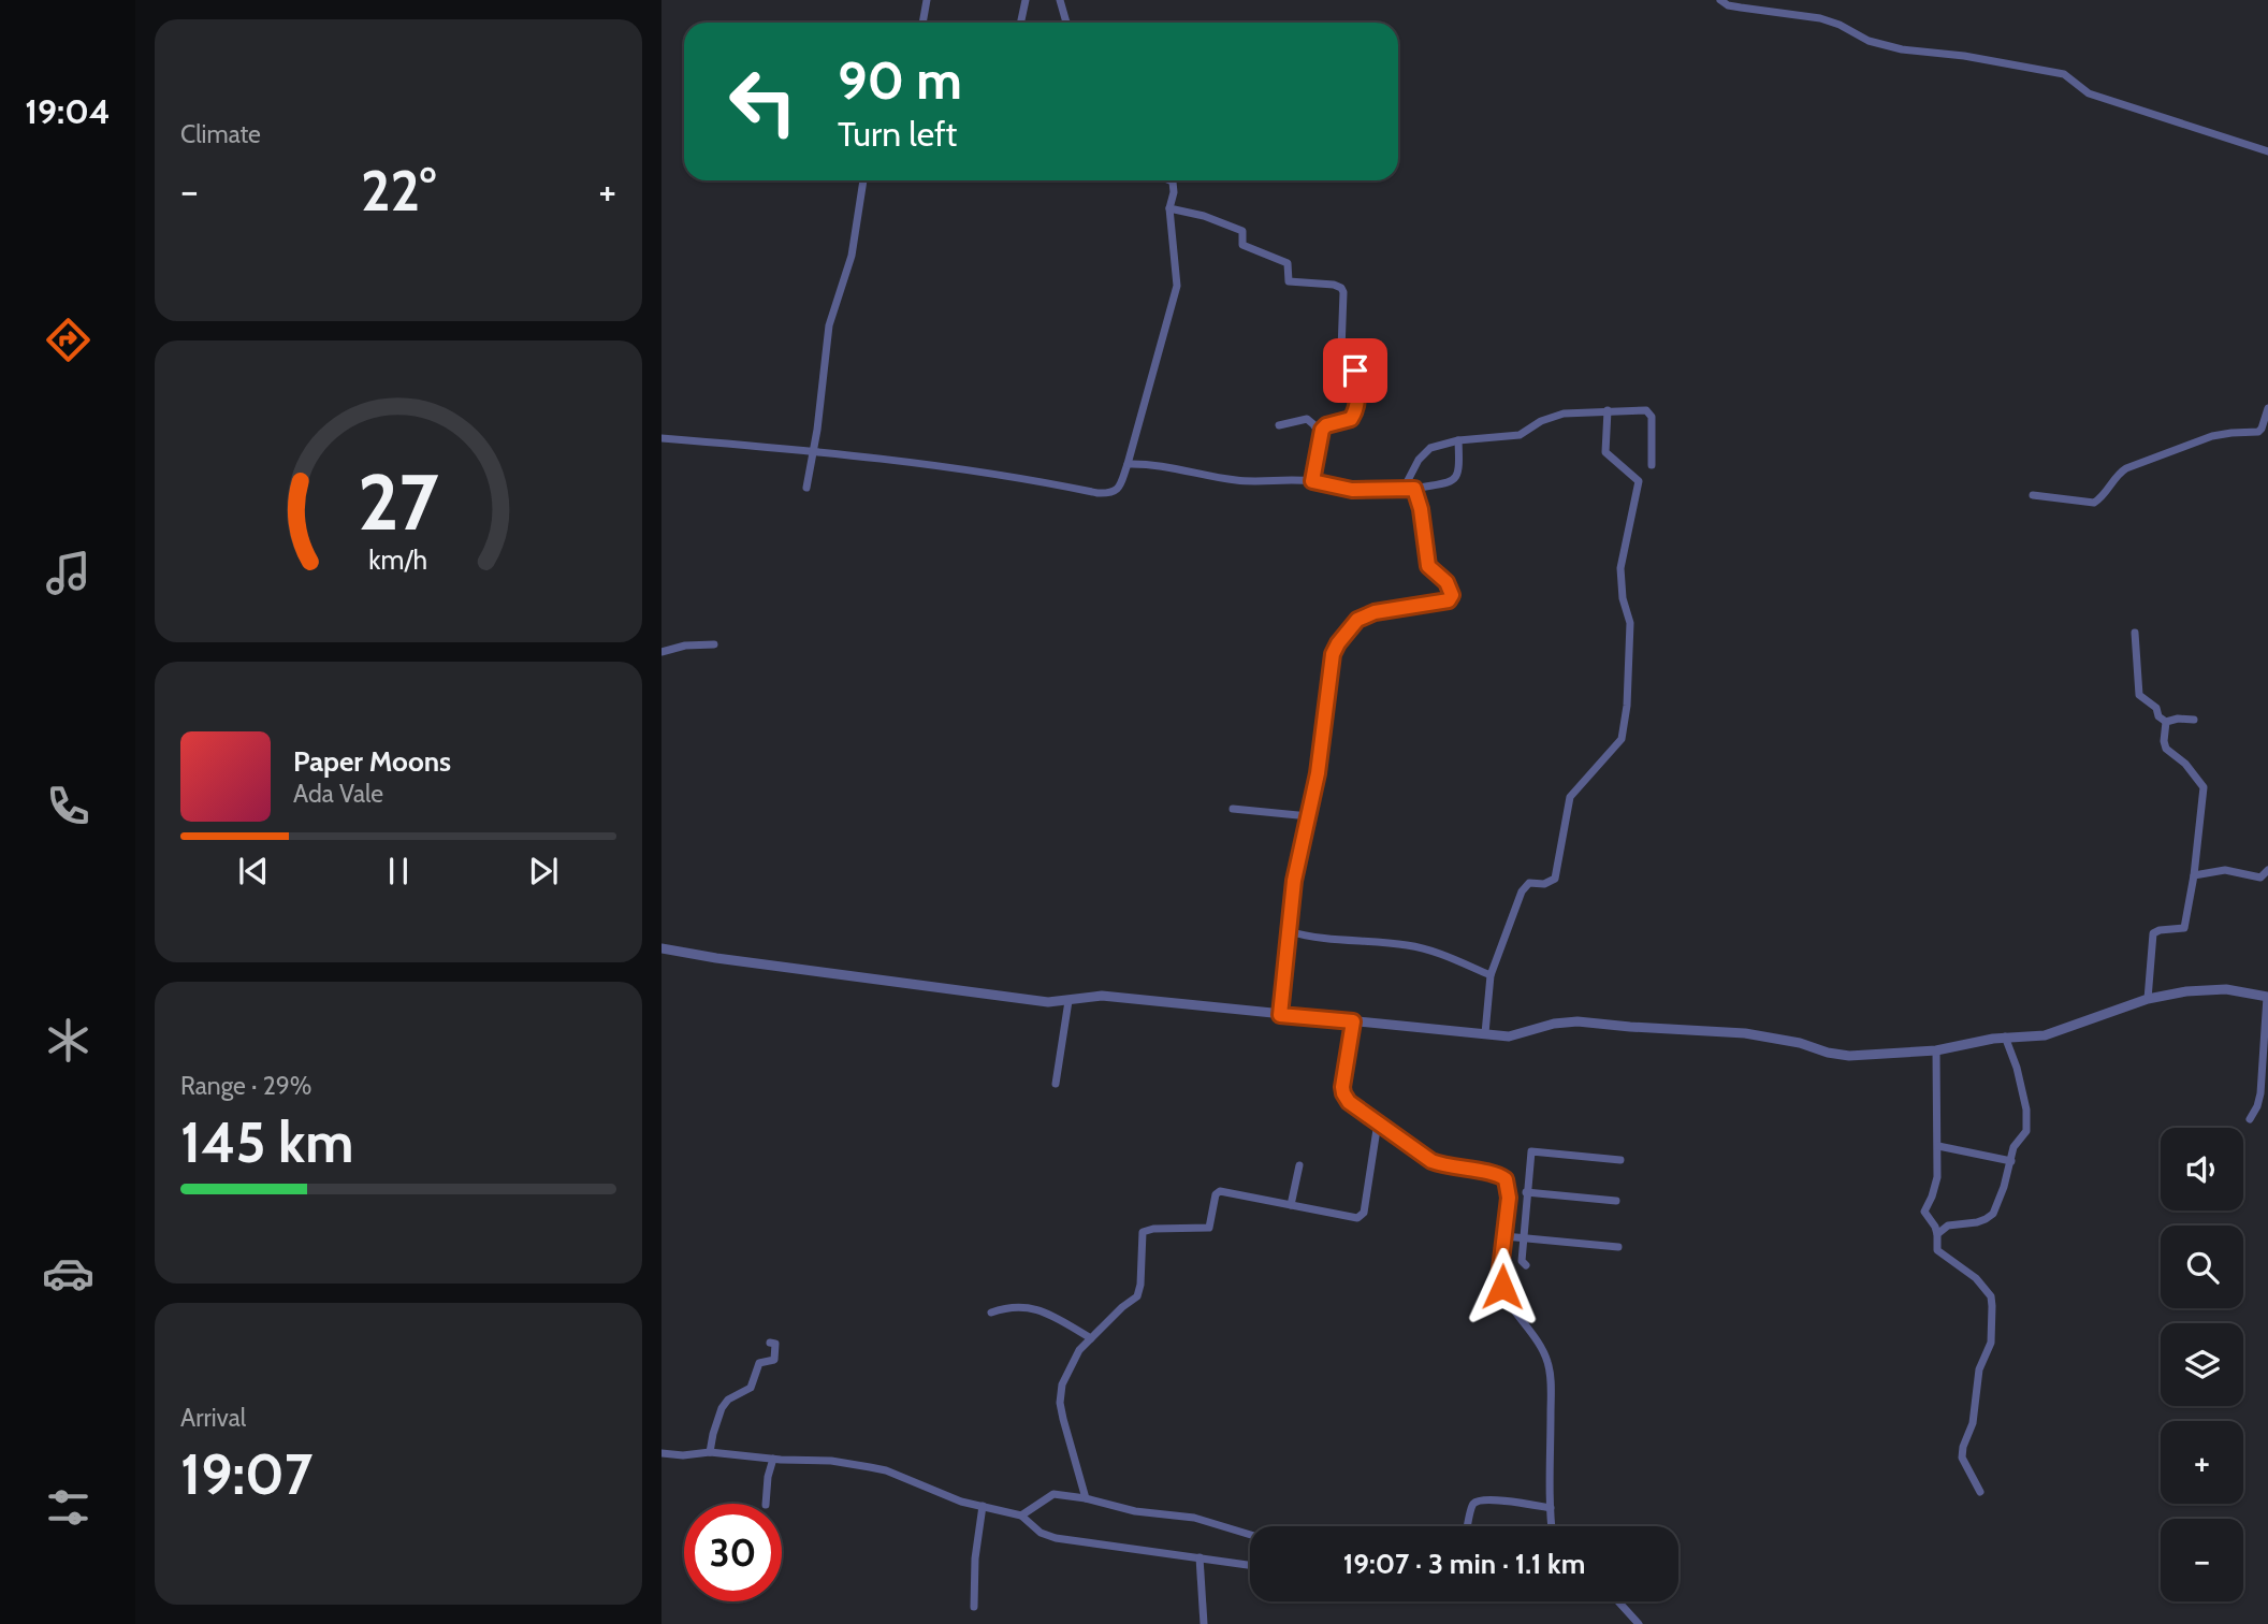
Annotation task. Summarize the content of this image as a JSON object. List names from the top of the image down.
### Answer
{
  "page": {
    "tabs": "19:04",
    "tile": [
      "Climate",
      ["Range · 29%", "145 km"],
      ["Arrival", "19:07"]
    ],
    "turn": ["90 m", "Turn left"],
    "heat": ["−", "22°", "+"],
    "song": ["Paper Moons", "Ada Vale"],
    "map_buttons": ["+", "−"],
    "limit": "30",
    "trip": "19:07 · 3 min · 1.1 km",
    "gauge": ["27", "km/h"]
  }
}
